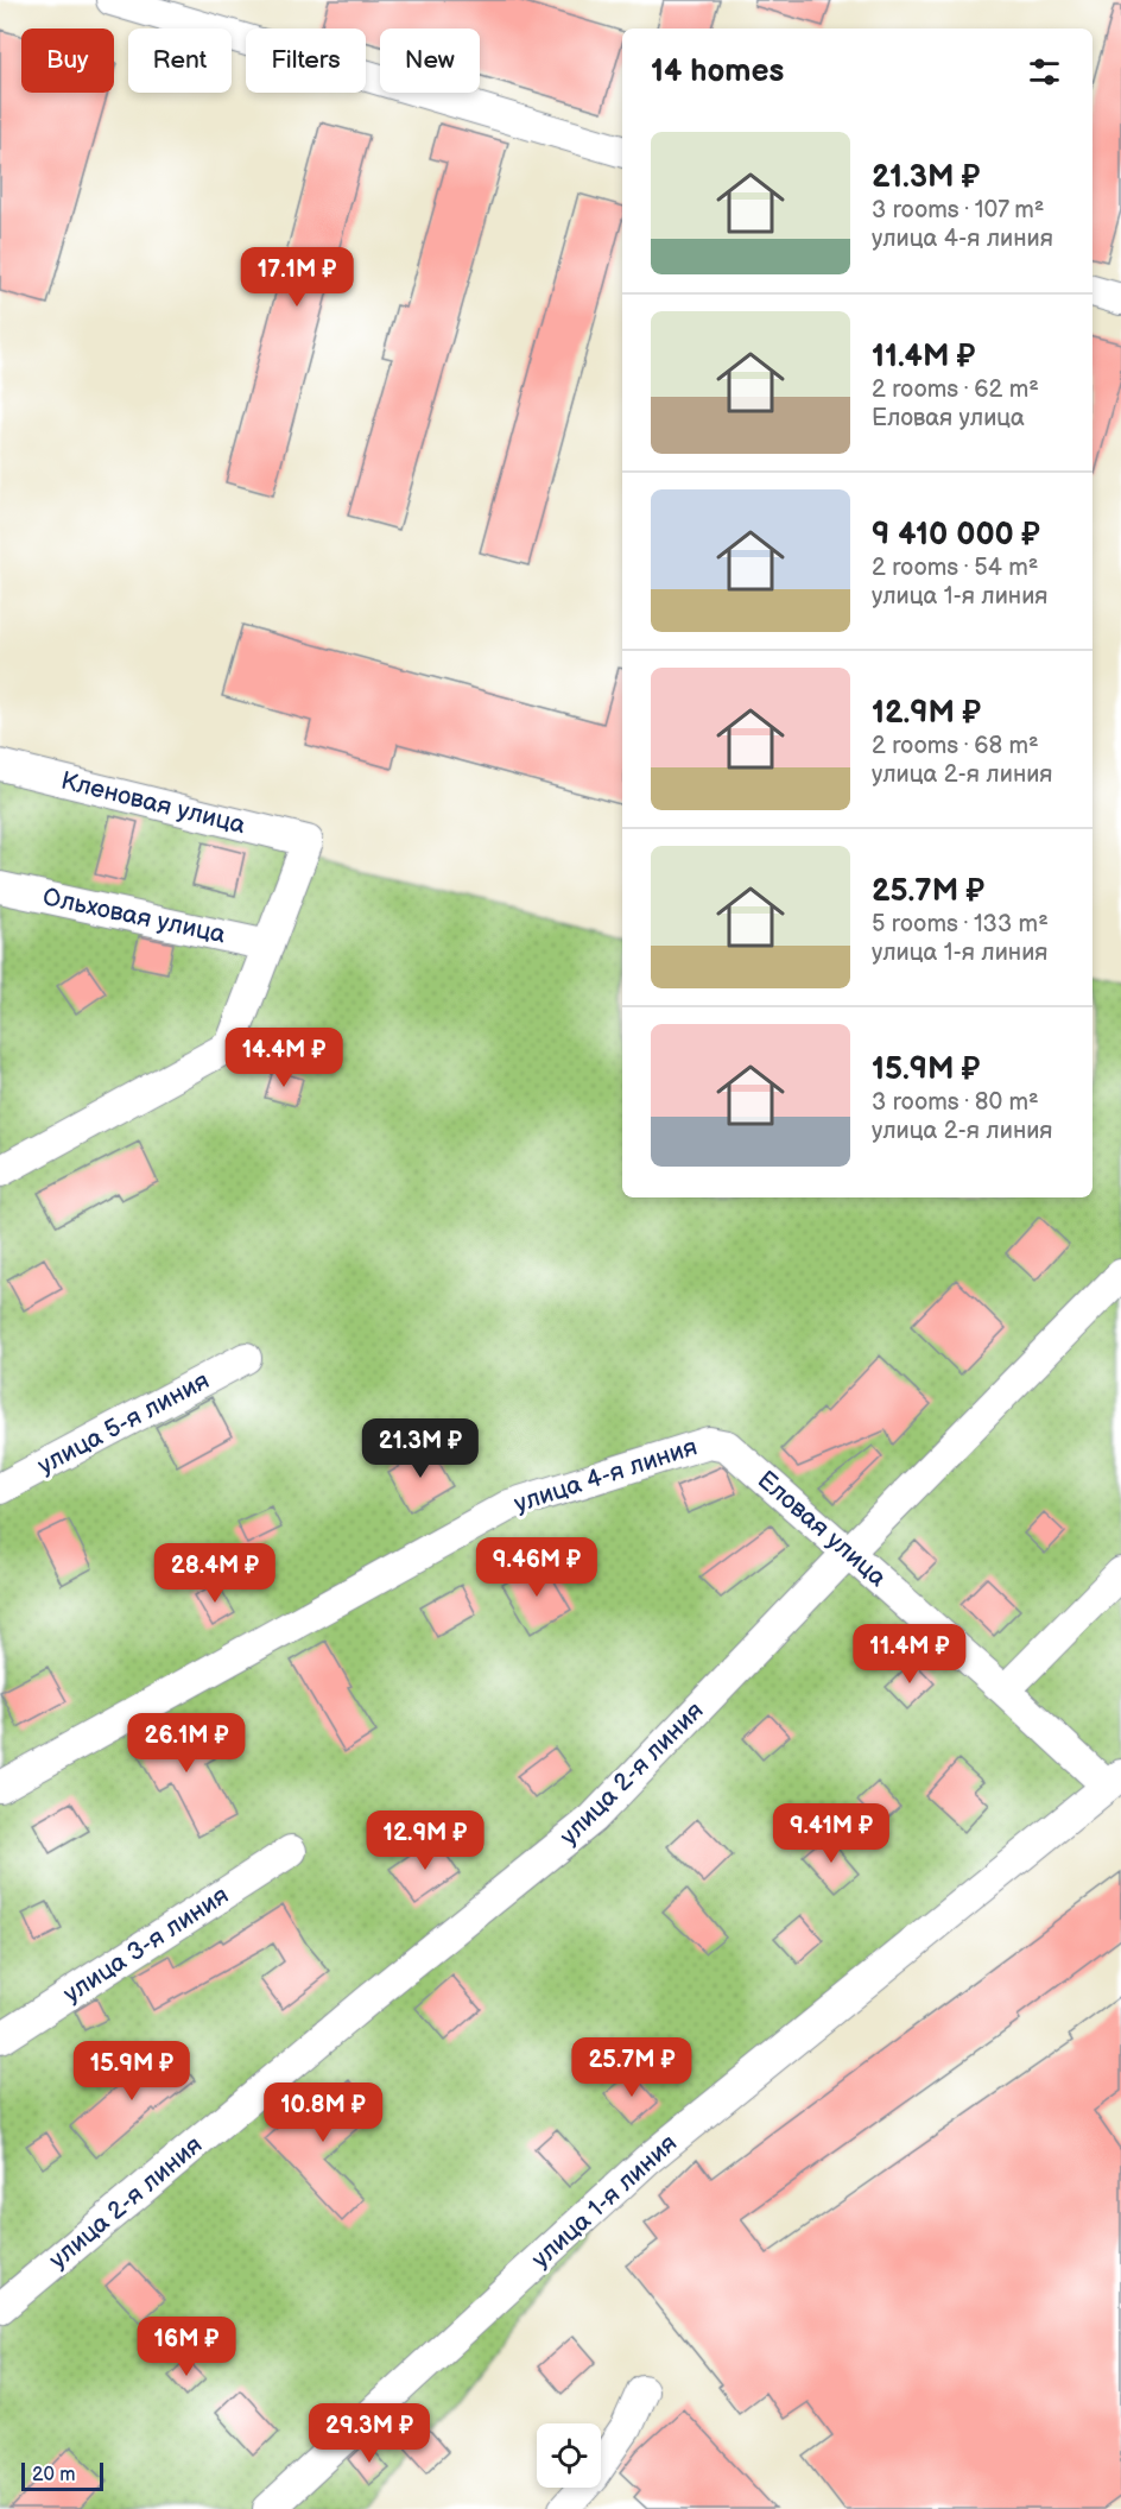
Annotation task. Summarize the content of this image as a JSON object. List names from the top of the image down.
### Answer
{
  "streets": {
    "street": [
      "Кленовая улица",
      "Ольховая улица",
      "улица 5-я линия",
      "улица 4-я линия",
      "Еловая улица",
      "улица 2-я линия",
      "улица 3-я линия",
      "улица 1-я линия"
    ]
  },
  "crossings": [
    ["Кленовая улица", "Ольховая улица"],
    ["улица 4-я линия", "Еловая улица"],
    ["Еловая улица", "улица 2-я линия"],
    ["Еловая улица", "улица 1-я линия"]
  ],
  "scale_bar": "20 m",
  "page": {
    "chip": [
      "Buy",
      "Rent",
      "Filters",
      "New"
    ],
    "heading": "14 homes",
    "list": [
      {
        "name": "21.3M ₽",
        "note": "3 rooms · 107 m² · улица 4-я линия"
      },
      {
        "name": "11.4M ₽",
        "note": "2 rooms · 62 m² · Еловая улица"
      },
      {
        "name": "9 410 000 ₽",
        "note": "2 rooms · 54 m² · улица 1-я линия"
      },
      {
        "name": "12.9M ₽",
        "note": "2 rooms · 68 m² · улица 2-я линия"
      },
      {
        "name": "25.7M ₽",
        "note": "5 rooms · 133 m² · улица 1-я линия"
      },
      {
        "name": "15.9M ₽",
        "note": "3 rooms · 80 m² · улица 2-я линия"
      }
    ],
    "price": [
      "17.1M ₽",
      "14.4M ₽",
      "21.3M ₽",
      "9.46M ₽",
      "28.4M ₽",
      "11.4M ₽",
      "26.1M ₽",
      "9.41M ₽",
      "12.9M ₽",
      "25.7M ₽",
      "15.9M ₽",
      "10.8M ₽",
      "16M ₽",
      "29.3M ₽"
    ],
    "scale": "20 m"
  }
}
